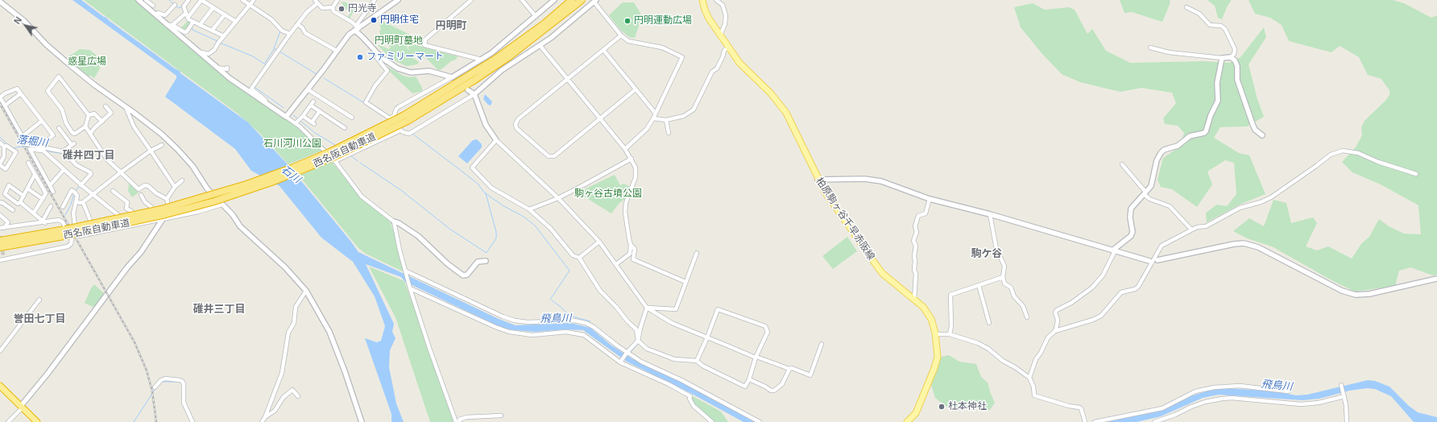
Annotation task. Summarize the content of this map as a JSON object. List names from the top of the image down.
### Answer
{
  "streets": {
    "highway": ["西名阪自動車道"],
    "main road": ["柏原駒ヶ谷千早赤阪線"]
  },
  "districts": [
    "円明町",
    "碓井四丁目",
    "駒ケ谷",
    "碓井三丁目",
    "誉田七丁目"
  ],
  "water": ["落堀川", "石川", "飛鳥川"],
  "parks": [
    "円明町墓地",
    "惑星広場",
    "石川河川公園",
    "駒ヶ谷古墳公園"
  ],
  "places": [
    "円光寺",
    "円明住宅",
    "円明運動広場",
    "ファミリーマート",
    "杜本神社"
  ],
  "north": "top left"
}
